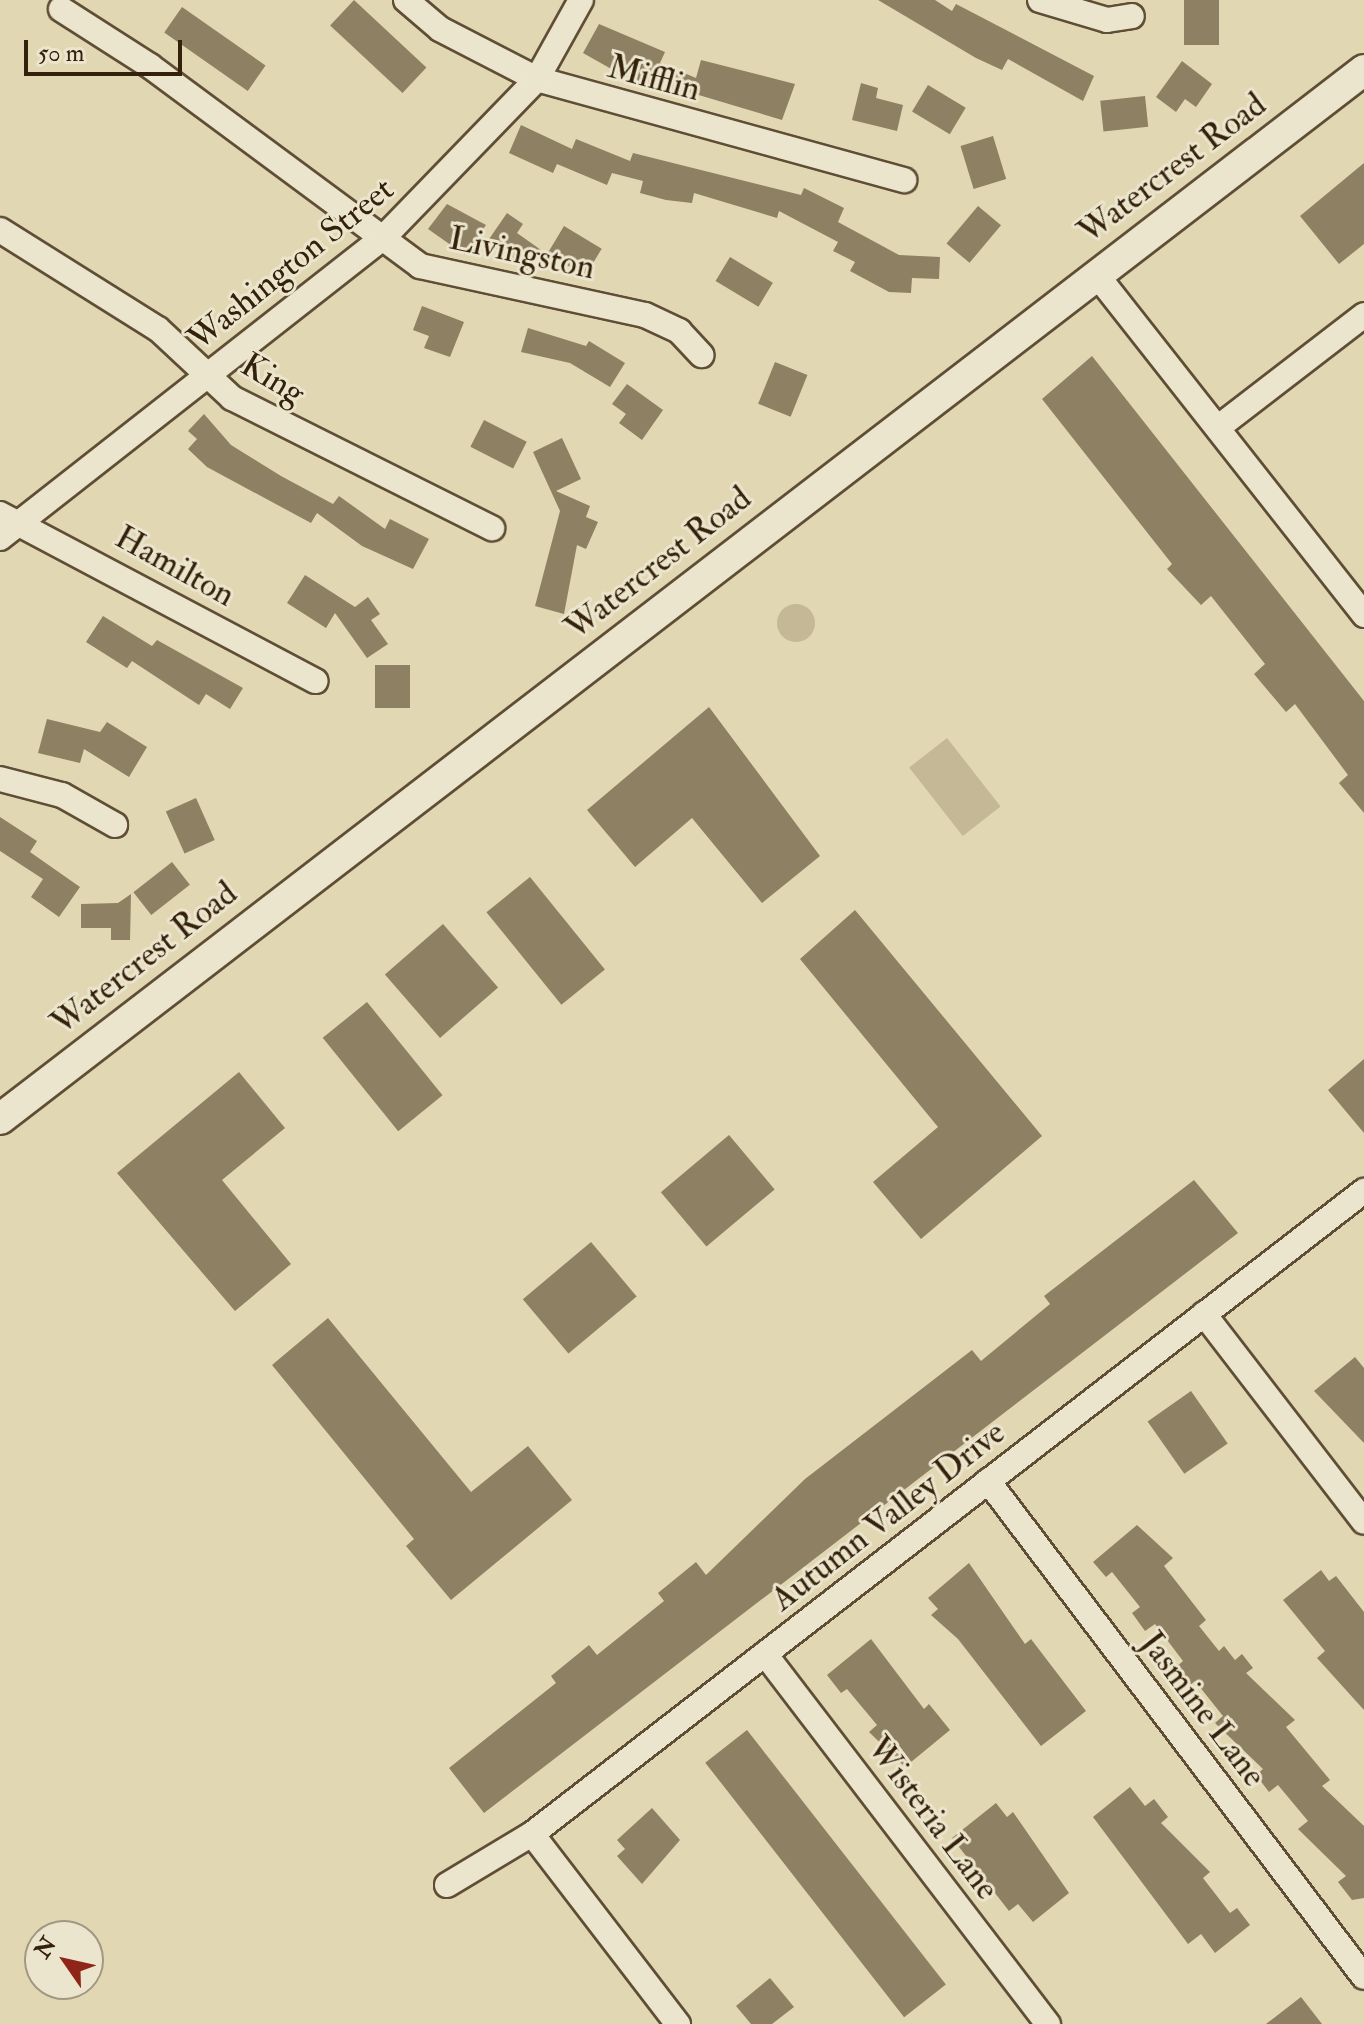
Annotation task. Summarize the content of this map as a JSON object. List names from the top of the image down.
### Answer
{
  "streets": {
    "street": [
      "Mifflin",
      "Watercrest Road",
      "Livingston",
      "Washington Street",
      "King",
      "Hamilton",
      "Autumn Valley Drive",
      "Jasmine Lane",
      "Wisteria Lane"
    ]
  },
  "crossings": [
    ["Mifflin", "Washington Street"],
    ["Livingston", "Washington Street"],
    ["Washington Street", "King"],
    ["Washington Street", "Hamilton"],
    ["Autumn Valley Drive", "Jasmine Lane"],
    ["Autumn Valley Drive", "Wisteria Lane"]
  ],
  "scale_bar": "50 m",
  "north": "top left"
}
